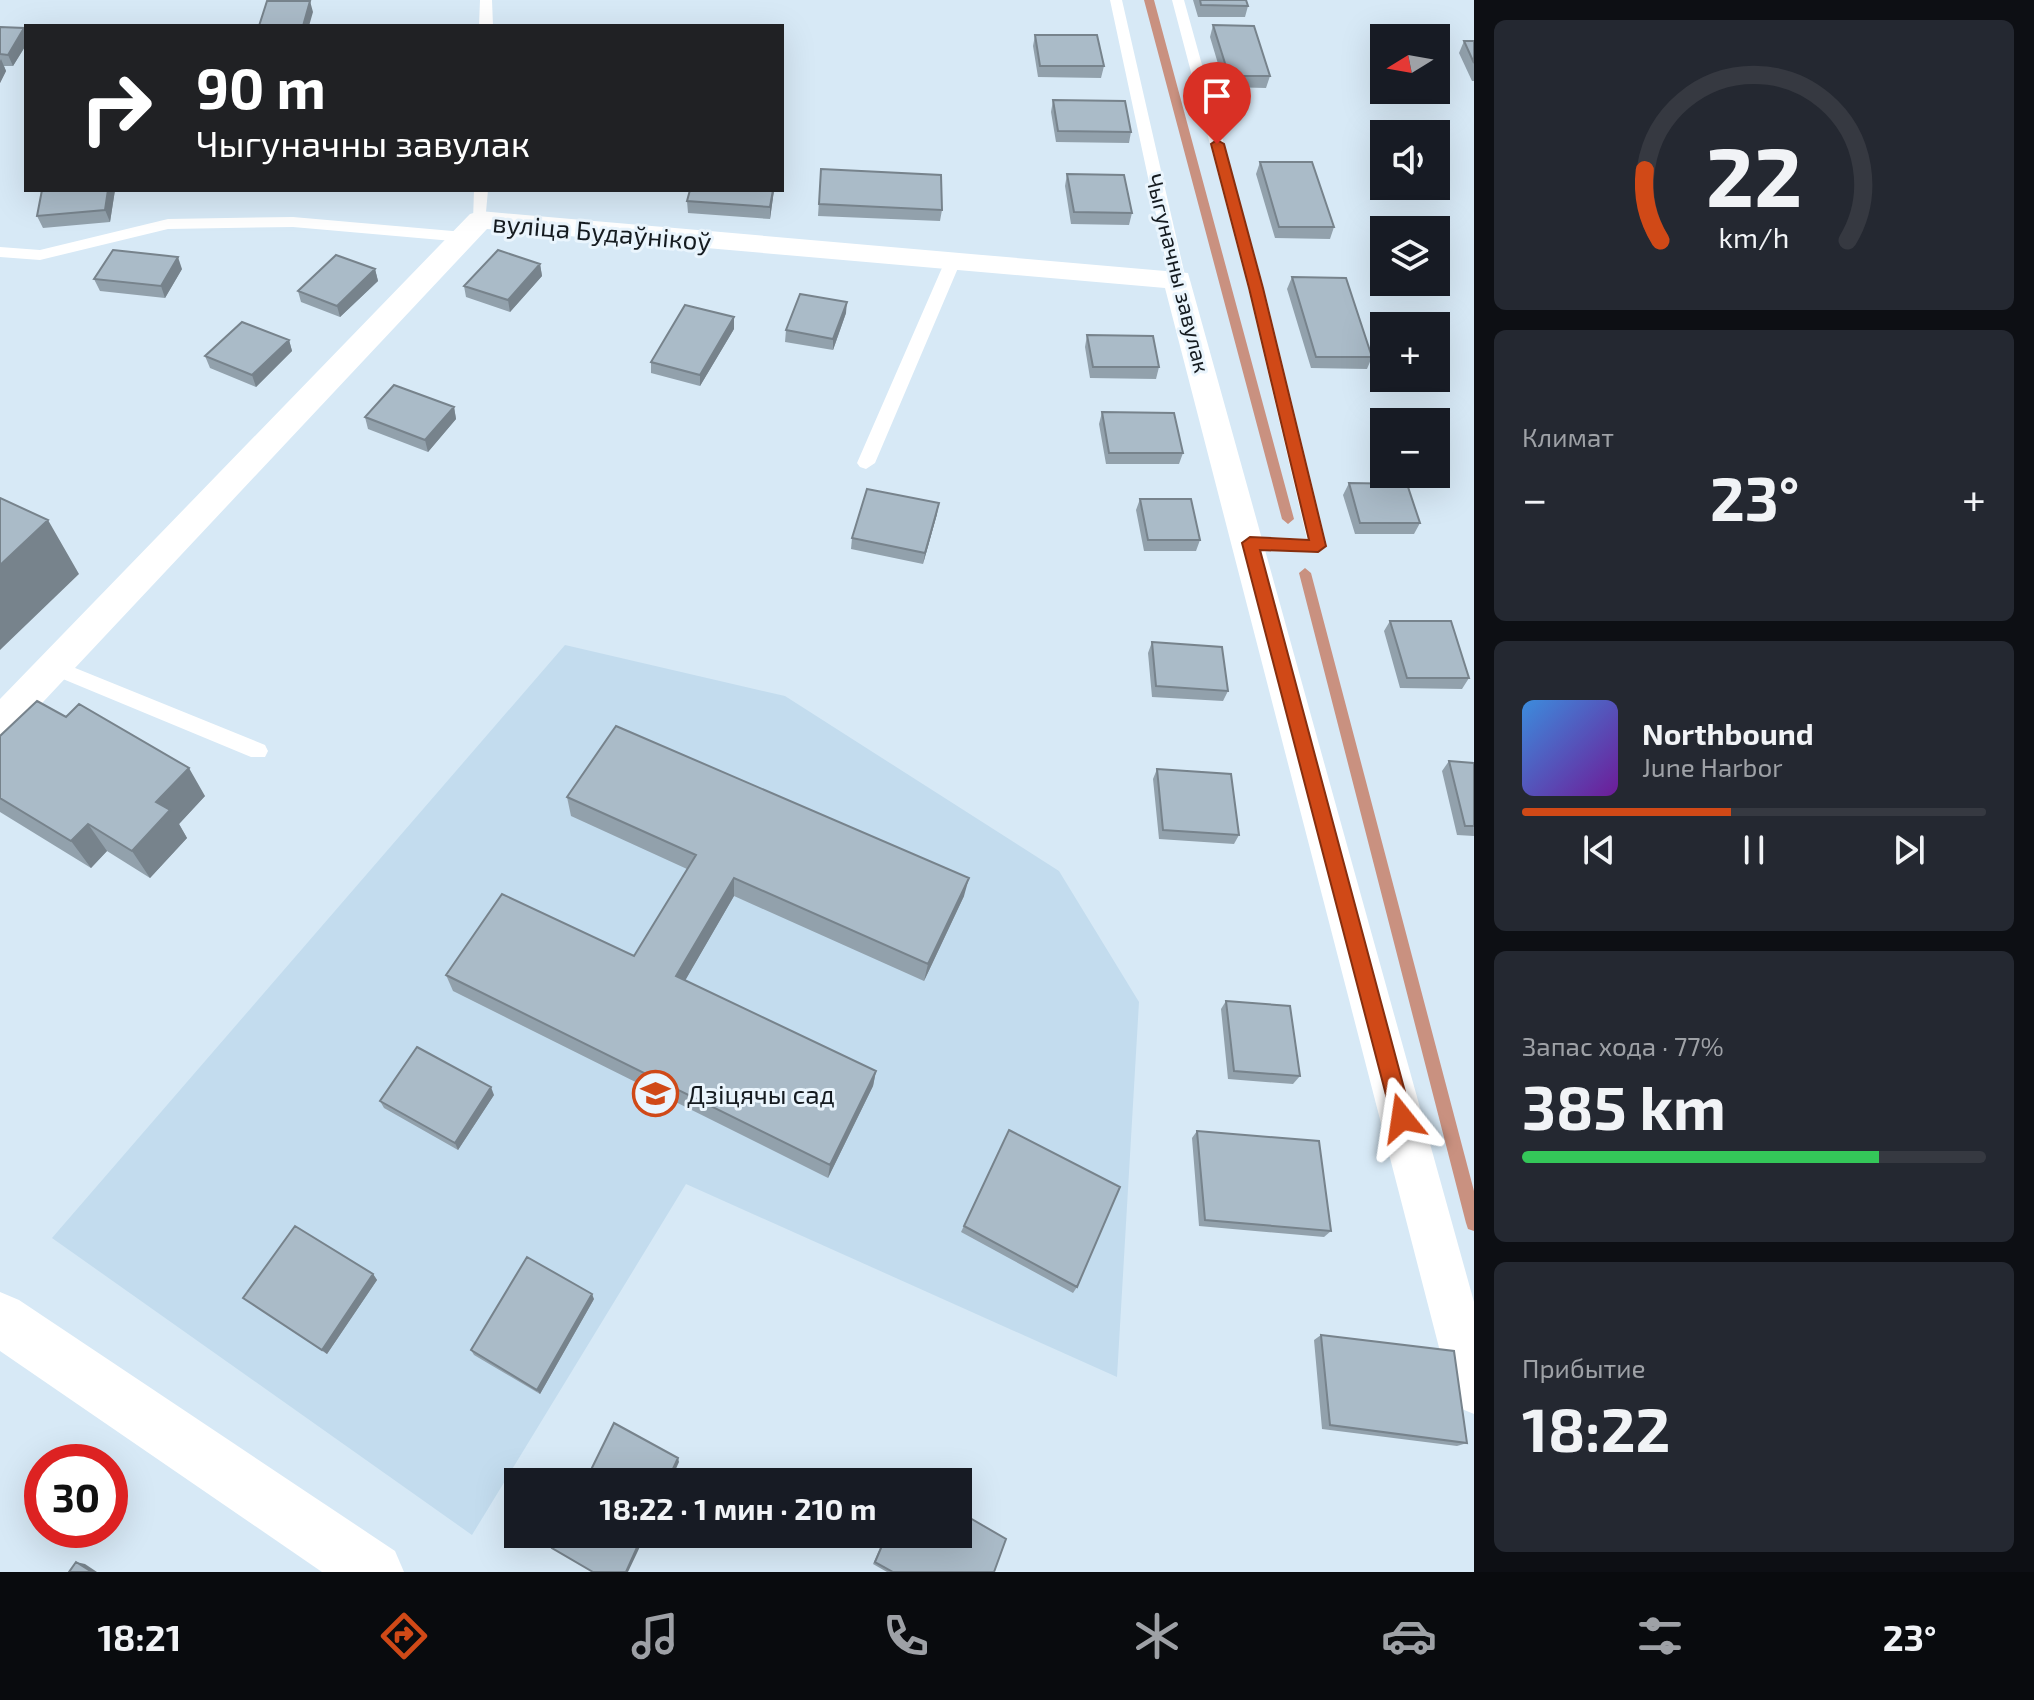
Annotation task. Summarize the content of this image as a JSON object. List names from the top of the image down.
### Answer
{
  "streets": {
    "street": ["вуліца Будаўнікоў", "Чыгуначны завулак"]
  },
  "crossings": [
    ["вуліца Будаўнікоў", "Чыгуначны завулак"]
  ],
  "places": {
    "school or university": ["Дзіцячы сад"]
  },
  "north": "left",
  "page": {
    "map_buttons": ["+", "−"],
    "turn": ["90 m", "Чыгуначны завулак"],
    "tile": [
      "Климат",
      ["Запас хода · 77%", "385 km"],
      ["Прибытие", "18:22"]
    ],
    "heat": ["−", "23°", "+"],
    "song": ["Northbound", "June Harbor"],
    "limit": "30",
    "trip": "18:22 · 1 мин · 210 m",
    "tabs": ["18:21", "23°"],
    "gauge": ["22", "km/h"]
  }
}
